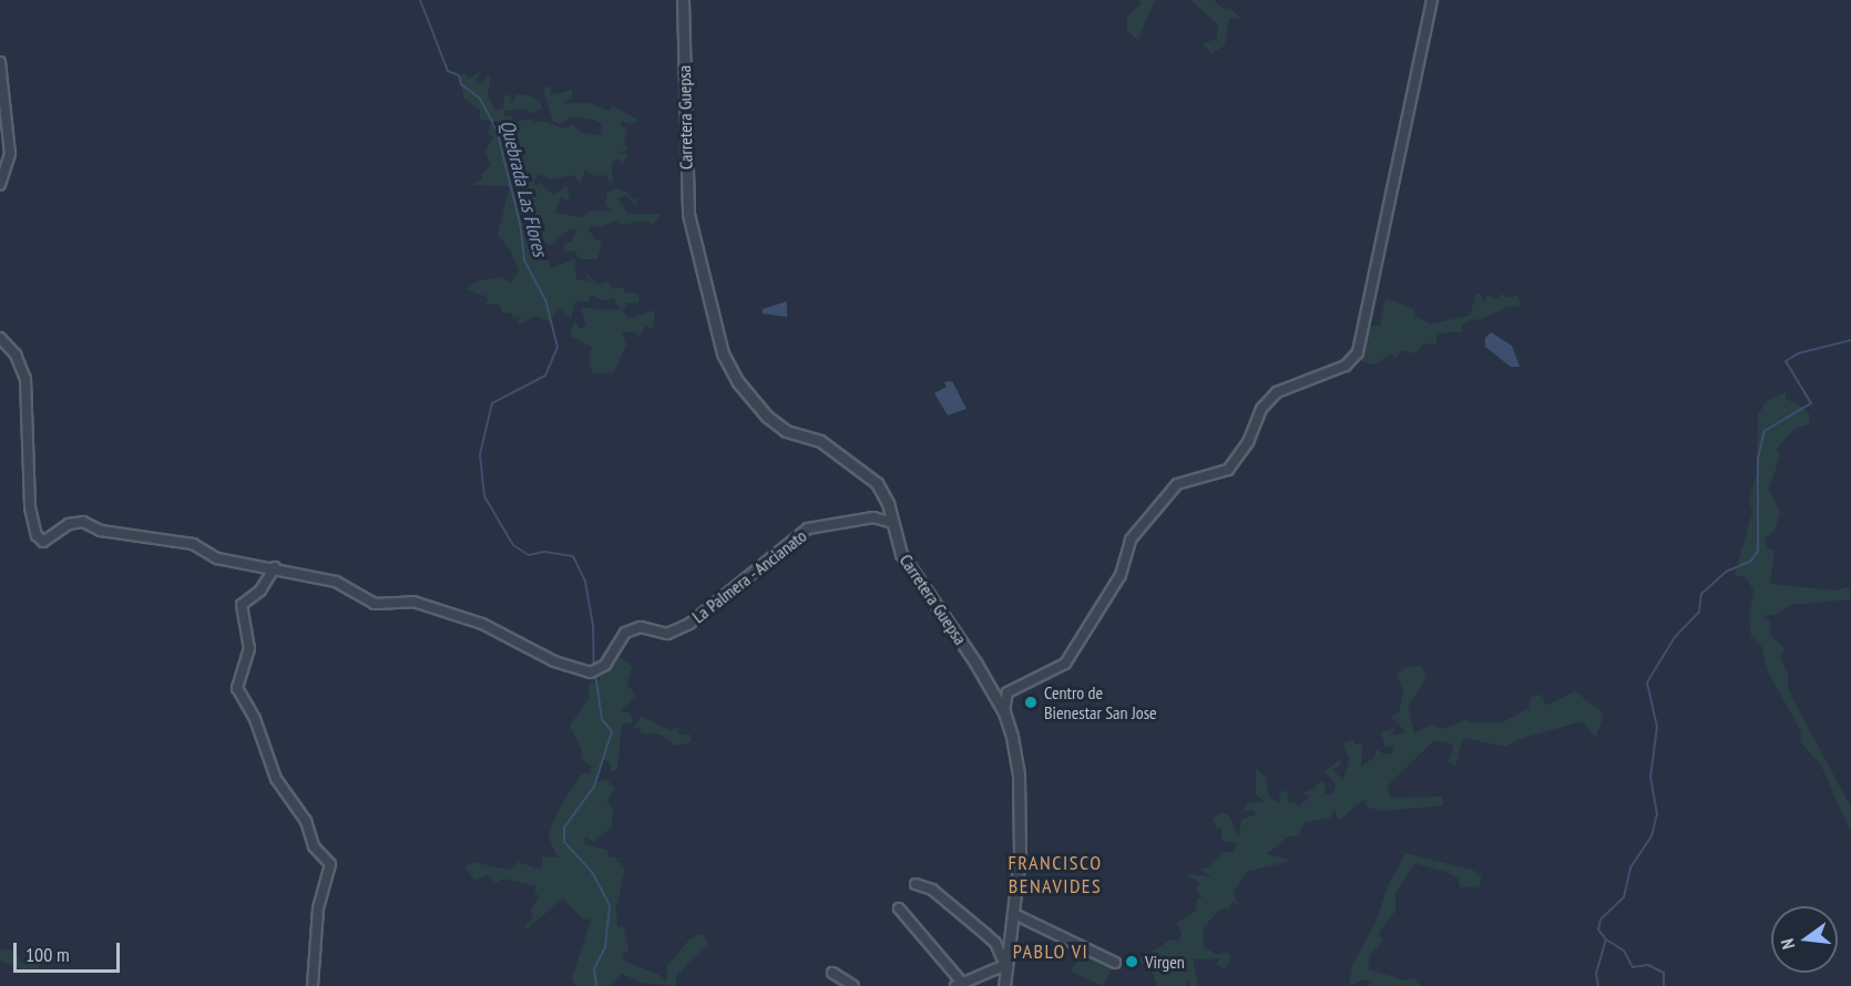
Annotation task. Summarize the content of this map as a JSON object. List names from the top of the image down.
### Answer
{
  "streets": {
    "street": ["Carretera Guepsa", "La Palmera - Ancianato"]
  },
  "crossings": [
    ["Carretera Guepsa", "La Palmera - Ancianato"]
  ],
  "districts": ["FRANCISCO BENAVIDES", "PABLO VI"],
  "water": ["Quebrada Las Flores"],
  "places": ["Centro de Bienestar San Jose", "Virgen"],
  "scale_bar": "100 m",
  "north": "left"
}
